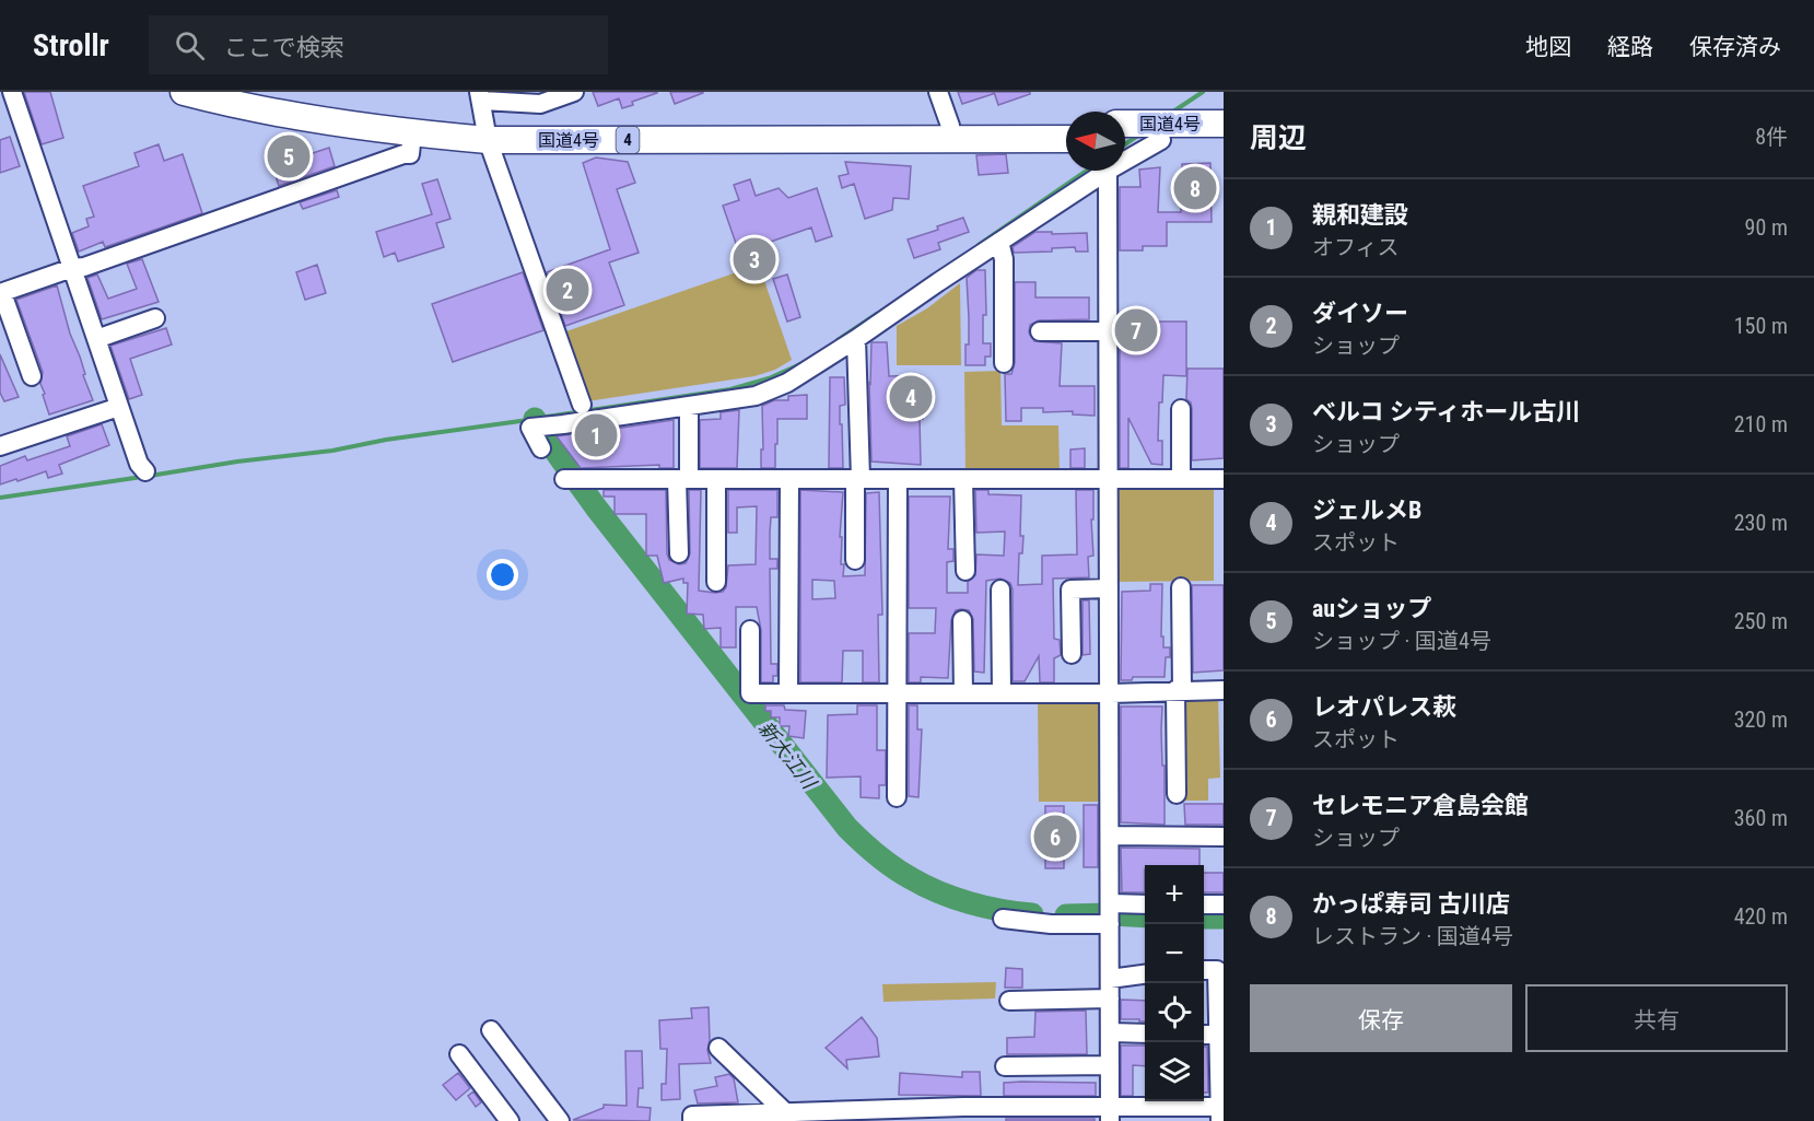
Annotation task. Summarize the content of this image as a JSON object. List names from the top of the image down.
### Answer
{
  "streets": {
    "highway": ["国道4号", "4"]
  },
  "water": ["新大江川"],
  "north": "left",
  "page": {
    "header": "Strollr",
    "search": "ここで検索",
    "nav": ["地図", "経路", "保存済み"],
    "heading": ["周辺", "8件"],
    "pins": [
      "5",
      "8",
      "3",
      "2",
      "7",
      "4",
      "1",
      "6"
    ],
    "list": [
      {
        "mark": "1",
        "name": "親和建設",
        "note": "オフィス",
        "value": "90 m"
      },
      {
        "mark": "2",
        "name": "ダイソー",
        "note": "ショップ",
        "value": "150 m"
      },
      {
        "mark": "3",
        "name": "ベルコ シティホール古川",
        "note": "ショップ",
        "value": "210 m"
      },
      {
        "mark": "4",
        "name": "ジェルメB",
        "note": "スポット",
        "value": "230 m"
      },
      {
        "mark": "5",
        "name": "auショップ",
        "note": "ショップ · 国道4号",
        "value": "250 m"
      },
      {
        "mark": "6",
        "name": "レオパレス萩",
        "note": "スポット",
        "value": "320 m"
      },
      {
        "mark": "7",
        "name": "セレモニア倉島会館",
        "note": "ショップ",
        "value": "360 m"
      },
      {
        "mark": "8",
        "name": "かっぱ寿司 古川店",
        "note": "レストラン · 国道4号",
        "value": "420 m"
      }
    ],
    "map_buttons": ["+", "−"],
    "buttons": ["保存", "共有"]
  }
}
